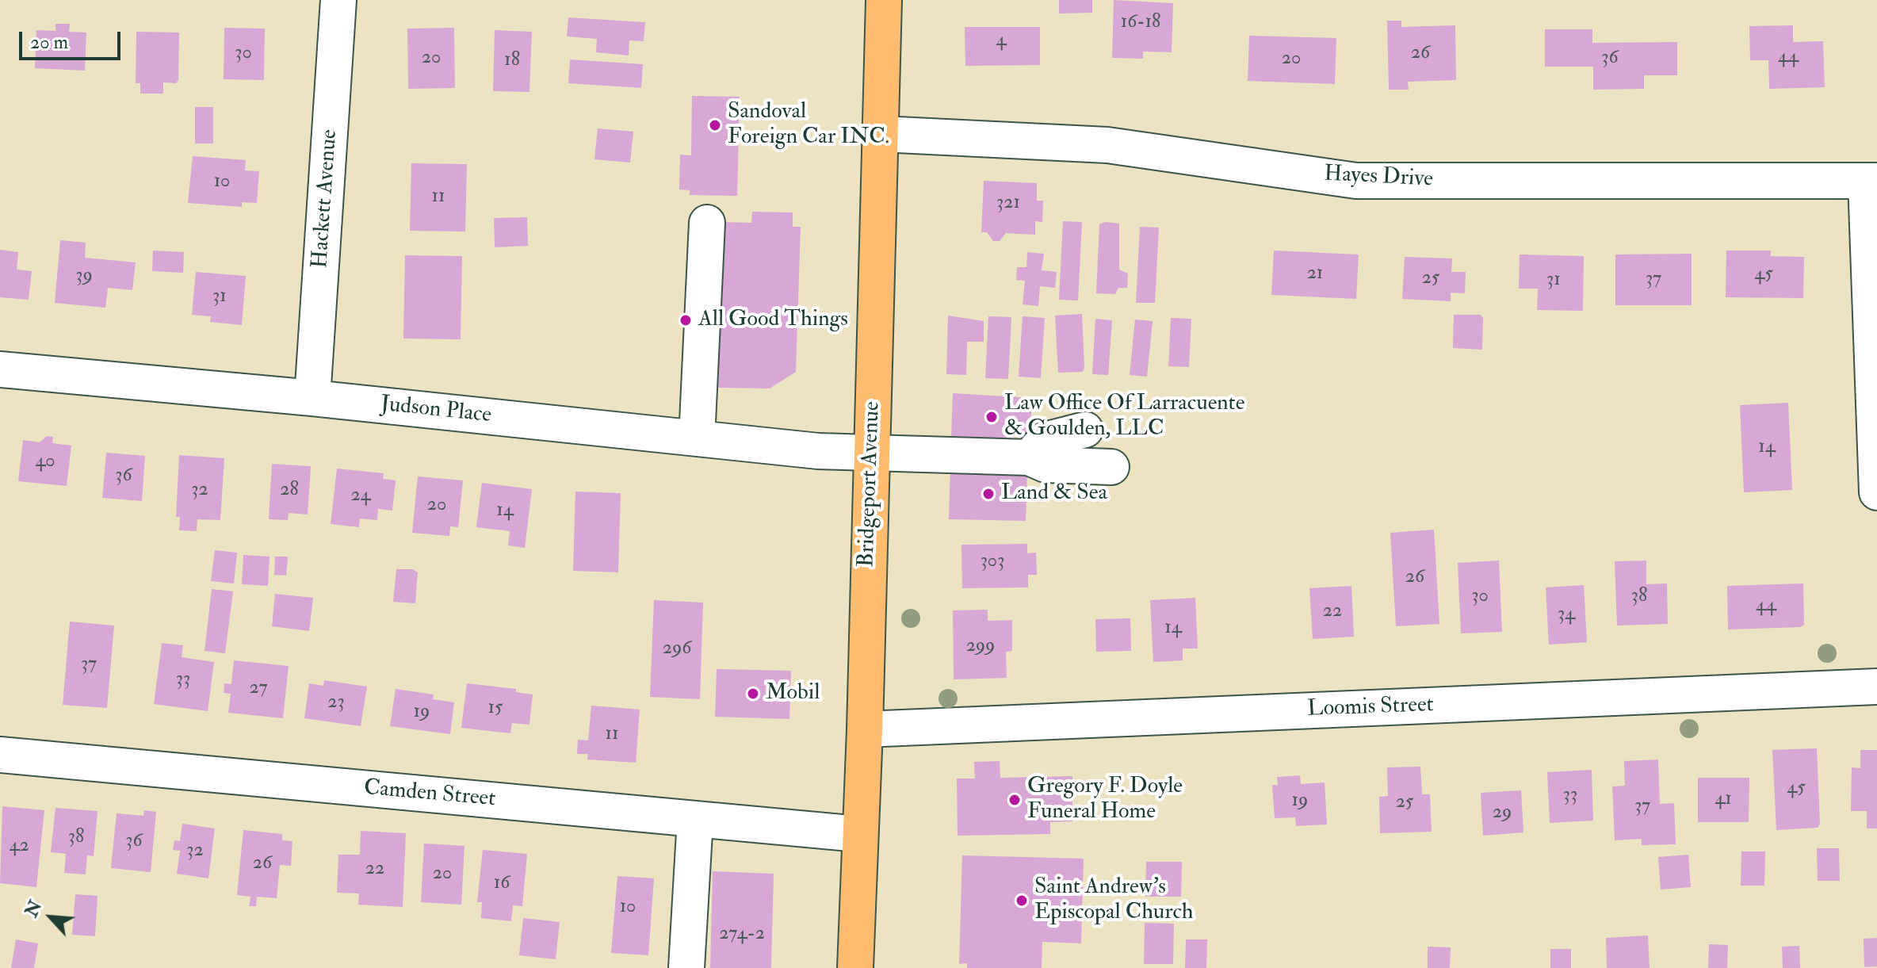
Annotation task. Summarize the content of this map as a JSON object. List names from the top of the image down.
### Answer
{
  "streets": {
    "main road": ["Bridgeport Avenue"],
    "street": [
      "Hayes Drive",
      "Hackett Avenue",
      "Judson Place",
      "Loomis Street",
      "Camden Street"
    ]
  },
  "crossings": [
    ["Hayes Drive", "Bridgeport Avenue"],
    ["Hackett Avenue", "Judson Place"],
    ["Judson Place", "Bridgeport Avenue"],
    ["Bridgeport Avenue", "Loomis Street"],
    ["Bridgeport Avenue", "Camden Street"]
  ],
  "places": [
    "Sandoval Foreign Car INC.",
    "All Good Things",
    "Law Office Of Larracuente & Goulden, LLC",
    "Land & Sea",
    "Mobil",
    "Gregory F. Doyle Funeral Home",
    "Saint Andrew's Episcopal Church"
  ],
  "house_numbers": [
    "16-18",
    "4",
    "30",
    "26",
    "44",
    "20",
    "36",
    "20",
    "18",
    "10",
    "11",
    "321",
    "21",
    "45",
    "39",
    "25",
    "37",
    "31",
    "31",
    "14",
    "40",
    "36",
    "32",
    "28",
    "24",
    "20",
    "14",
    "303",
    "26",
    "30",
    "38",
    "44",
    "22",
    "34",
    "14",
    "299",
    "296",
    "37",
    "33",
    "27",
    "23",
    "15",
    "19",
    "11",
    "45",
    "33",
    "41",
    "19",
    "25",
    "37",
    "29",
    "38",
    "36",
    "42",
    "32",
    "26",
    "22",
    "20",
    "16",
    "10",
    "274-2"
  ],
  "scale_bar": "20 m",
  "north": "top left"
}
